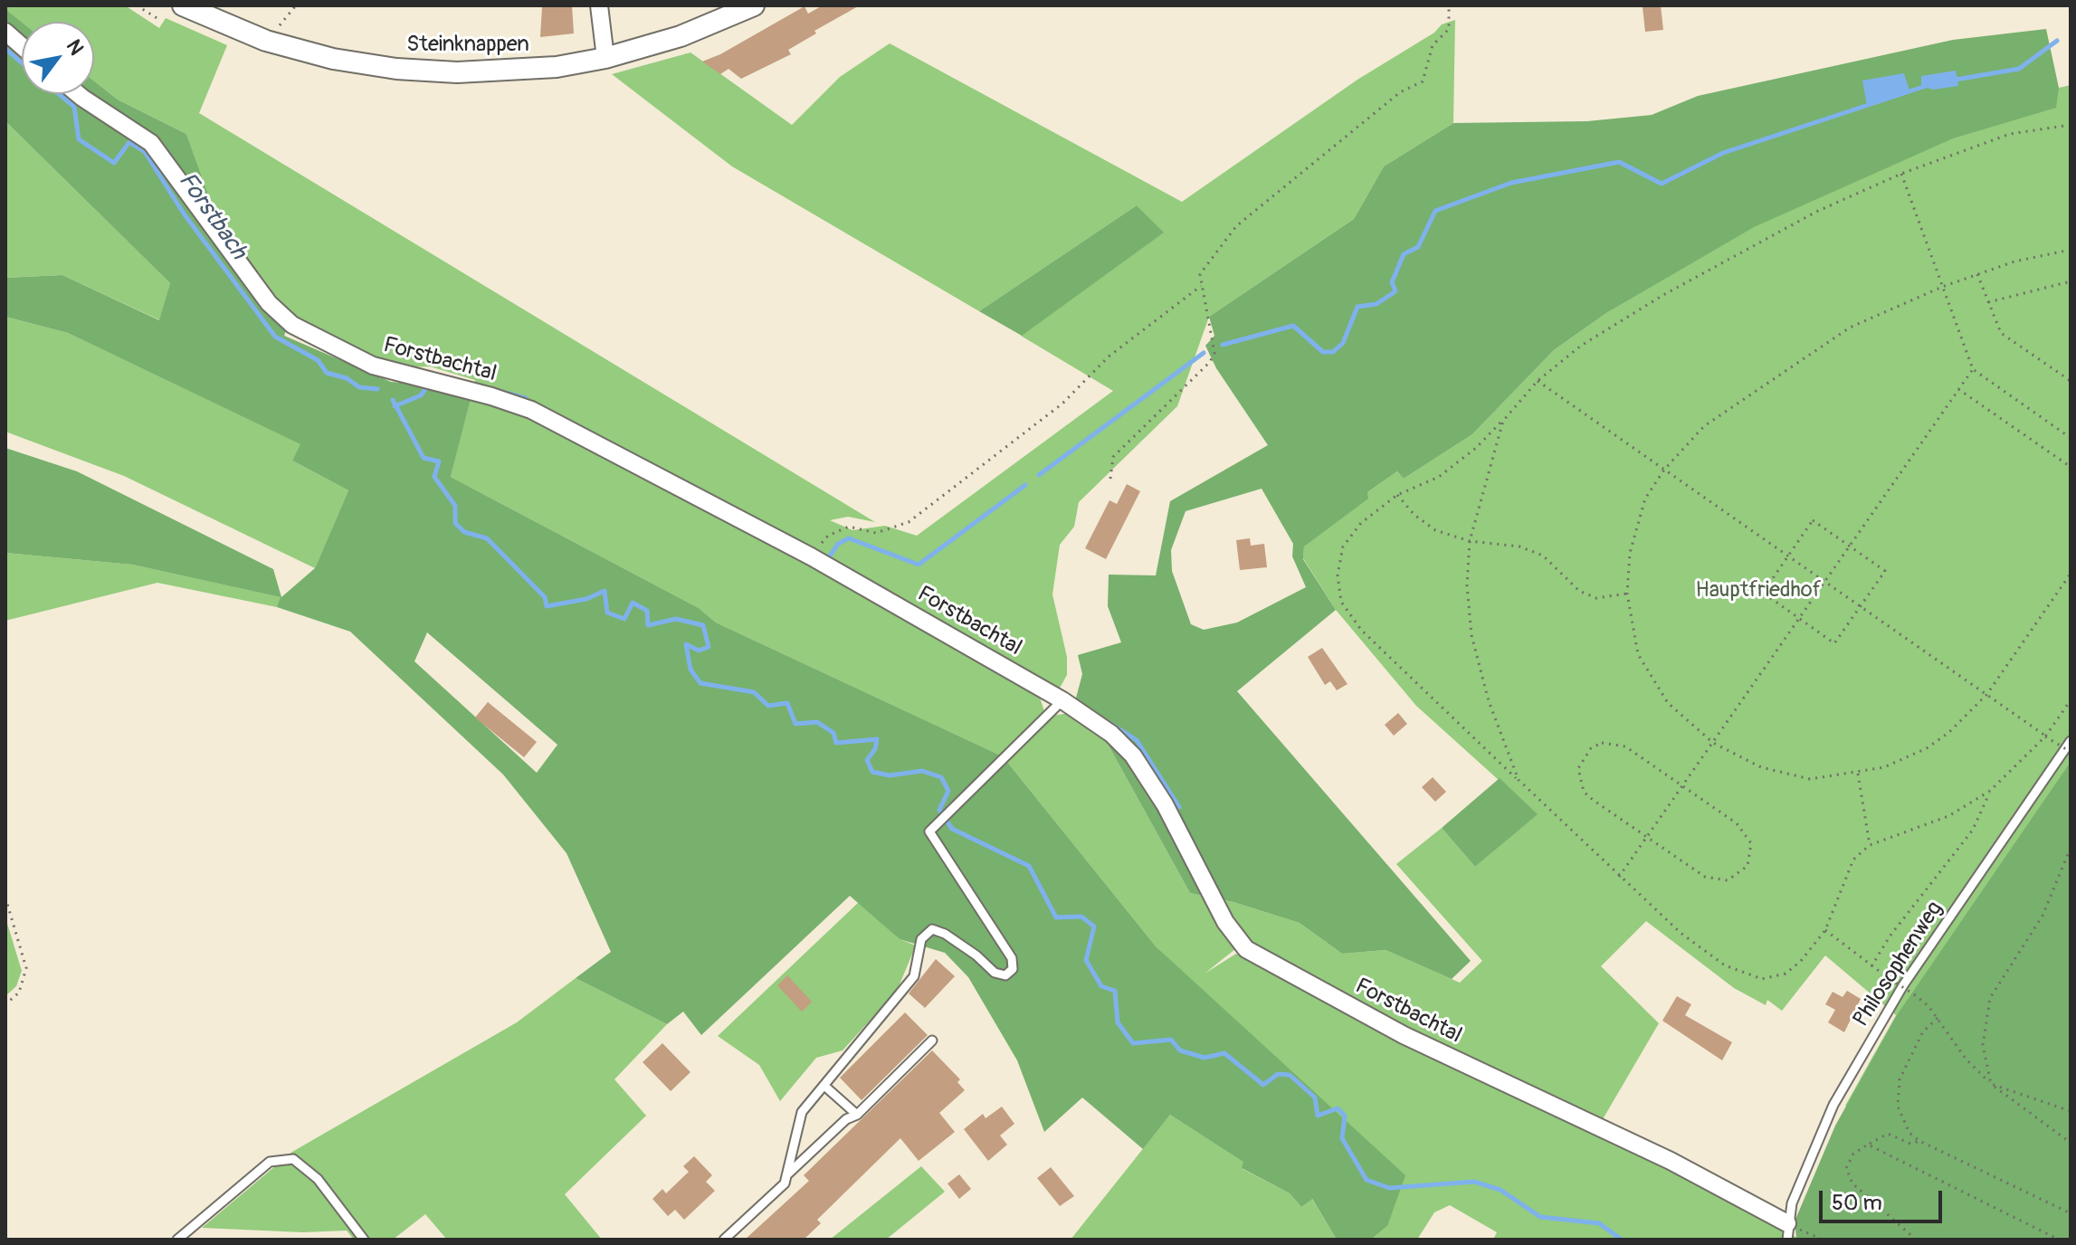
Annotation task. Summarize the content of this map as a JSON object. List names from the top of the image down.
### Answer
{
  "streets": {
    "street": ["Steinknappen", "Forstbachtal"],
    "lane": ["Philosophenweg"]
  },
  "crossings": [
    ["Forstbachtal", "Philosophenweg"]
  ],
  "water": ["Forstbach"],
  "parks": ["Hauptfriedhof"],
  "scale_bar": "50 m",
  "north": "top right"
}
